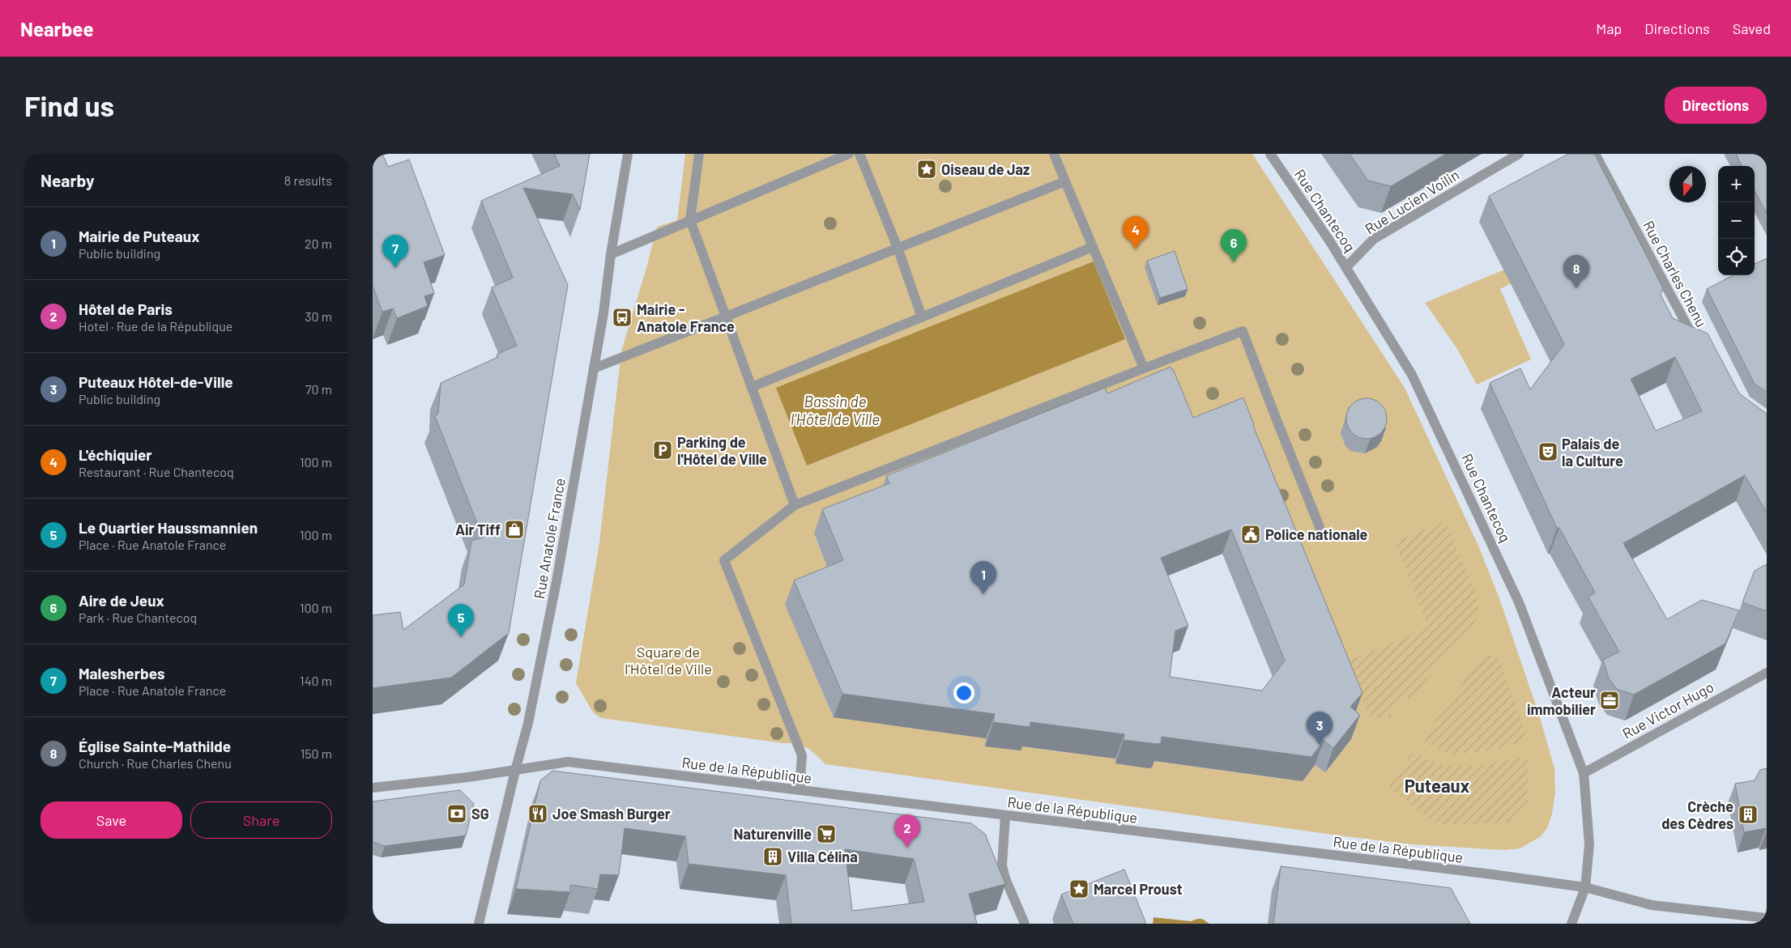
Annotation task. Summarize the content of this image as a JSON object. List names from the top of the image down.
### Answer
{
  "streets": {
    "street": [
      "Rue Lucien Voilin",
      "Rue Chantecoq",
      "Rue Charles Chenu",
      "Rue Anatole France",
      "Rue Victor Hugo",
      "Rue de la République"
    ]
  },
  "crossings": [
    ["Rue Lucien Voilin", "Rue Chantecoq"],
    ["Rue Chantecoq", "Rue Victor Hugo"],
    ["Rue Chantecoq", "Rue de la République"],
    ["Rue Anatole France", "Rue de la République"]
  ],
  "districts": ["Puteaux"],
  "water": ["Bassin de l'Hôtel de Ville"],
  "parks": ["Square de l'Hôtel de Ville"],
  "places": {
    "place": ["Oiseau de Jaz", "Marcel Proust"],
    "bus stop": ["Mairie - Anatole France"],
    "parking": ["Parking de l'Hôtel de Ville"],
    "theatre": ["Palais de la Culture"],
    "shop": ["Air Tiff"],
    "public building": ["Police nationale"],
    "office": ["Acteur immobilier"],
    "bank": ["SG"],
    "restaurant": ["Joe Smash Burger"],
    "building": ["Crèche des Cèdres", "Villa Célina"],
    "supermarket": ["Naturenville"]
  },
  "north": "bottom",
  "page": {
    "header": "Nearbee",
    "nav": ["Map", "Directions", "Saved"],
    "buttons": [
      "Directions",
      ["Save", "Share"]
    ],
    "title": "Find us",
    "heading": ["Nearby", "8 results"],
    "map_buttons": ["+", "−"],
    "list": [
      {
        "mark": "1",
        "name": "Mairie de Puteaux",
        "note": "Public building",
        "value": "20 m"
      },
      {
        "mark": "2",
        "name": "Hôtel de Paris",
        "note": "Hotel · Rue de la République",
        "value": "30 m"
      },
      {
        "mark": "3",
        "name": "Puteaux Hôtel-de-Ville",
        "note": "Public building",
        "value": "70 m"
      },
      {
        "mark": "4",
        "name": "L'échiquier",
        "note": "Restaurant · Rue Chantecoq",
        "value": "100 m"
      },
      {
        "mark": "5",
        "name": "Le Quartier Haussmannien",
        "note": "Place · Rue Anatole France",
        "value": "100 m"
      },
      {
        "mark": "6",
        "name": "Aire de Jeux",
        "note": "Park · Rue Chantecoq",
        "value": "100 m"
      },
      {
        "mark": "7",
        "name": "Malesherbes",
        "note": "Place · Rue Anatole France",
        "value": "140 m"
      },
      {
        "mark": "8",
        "name": "Église Sainte-Mathilde",
        "note": "Church · Rue Charles Chenu",
        "value": "150 m"
      }
    ],
    "pins": [
      "4",
      "6",
      "7",
      "8",
      "1",
      "5",
      "3",
      "2"
    ]
  }
}
